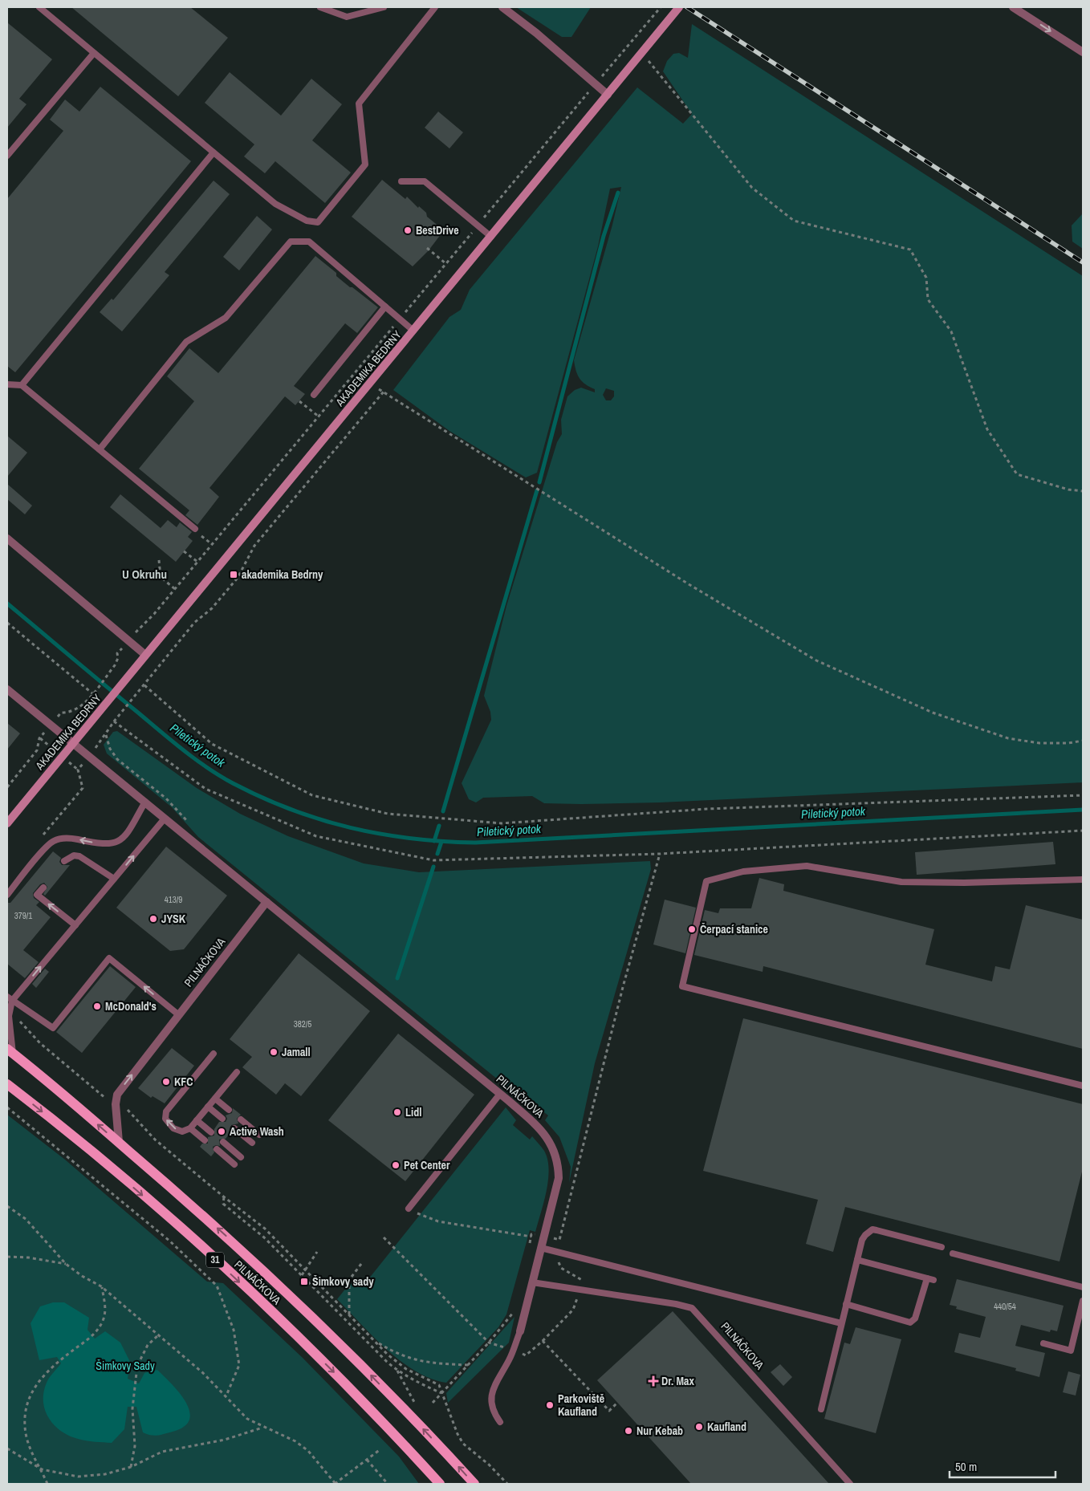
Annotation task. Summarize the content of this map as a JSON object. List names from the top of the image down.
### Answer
{
  "streets": {
    "main road": ["PILNÁČKOVA", "31"],
    "street": ["AKADEMIKA BEDRNY"]
  },
  "crossings": [
    ["AKADEMIKA BEDRNY", "PILNÁČKOVA"]
  ],
  "districts": ["U Okruhu"],
  "water": ["Piletický potok"],
  "parks": ["Šimkovy Sady"],
  "places": {
    "other": [
      "BestDrive",
      "JYSK",
      "Čerpací stanice",
      "McDonald's",
      "Jamall",
      "KFC",
      "Lidl",
      "Active Wash",
      "Pet Center",
      "Parkoviště Kaufland",
      "Kaufland",
      "Nur Kebab"
    ],
    "transit": ["akademika Bedrny", "Šimkovy sady"],
    "health": ["Dr. Max"]
  },
  "house_numbers": [
    "413/9",
    "379/1",
    "382/5",
    "440/54"
  ],
  "scale_bar": "50 m"
}
